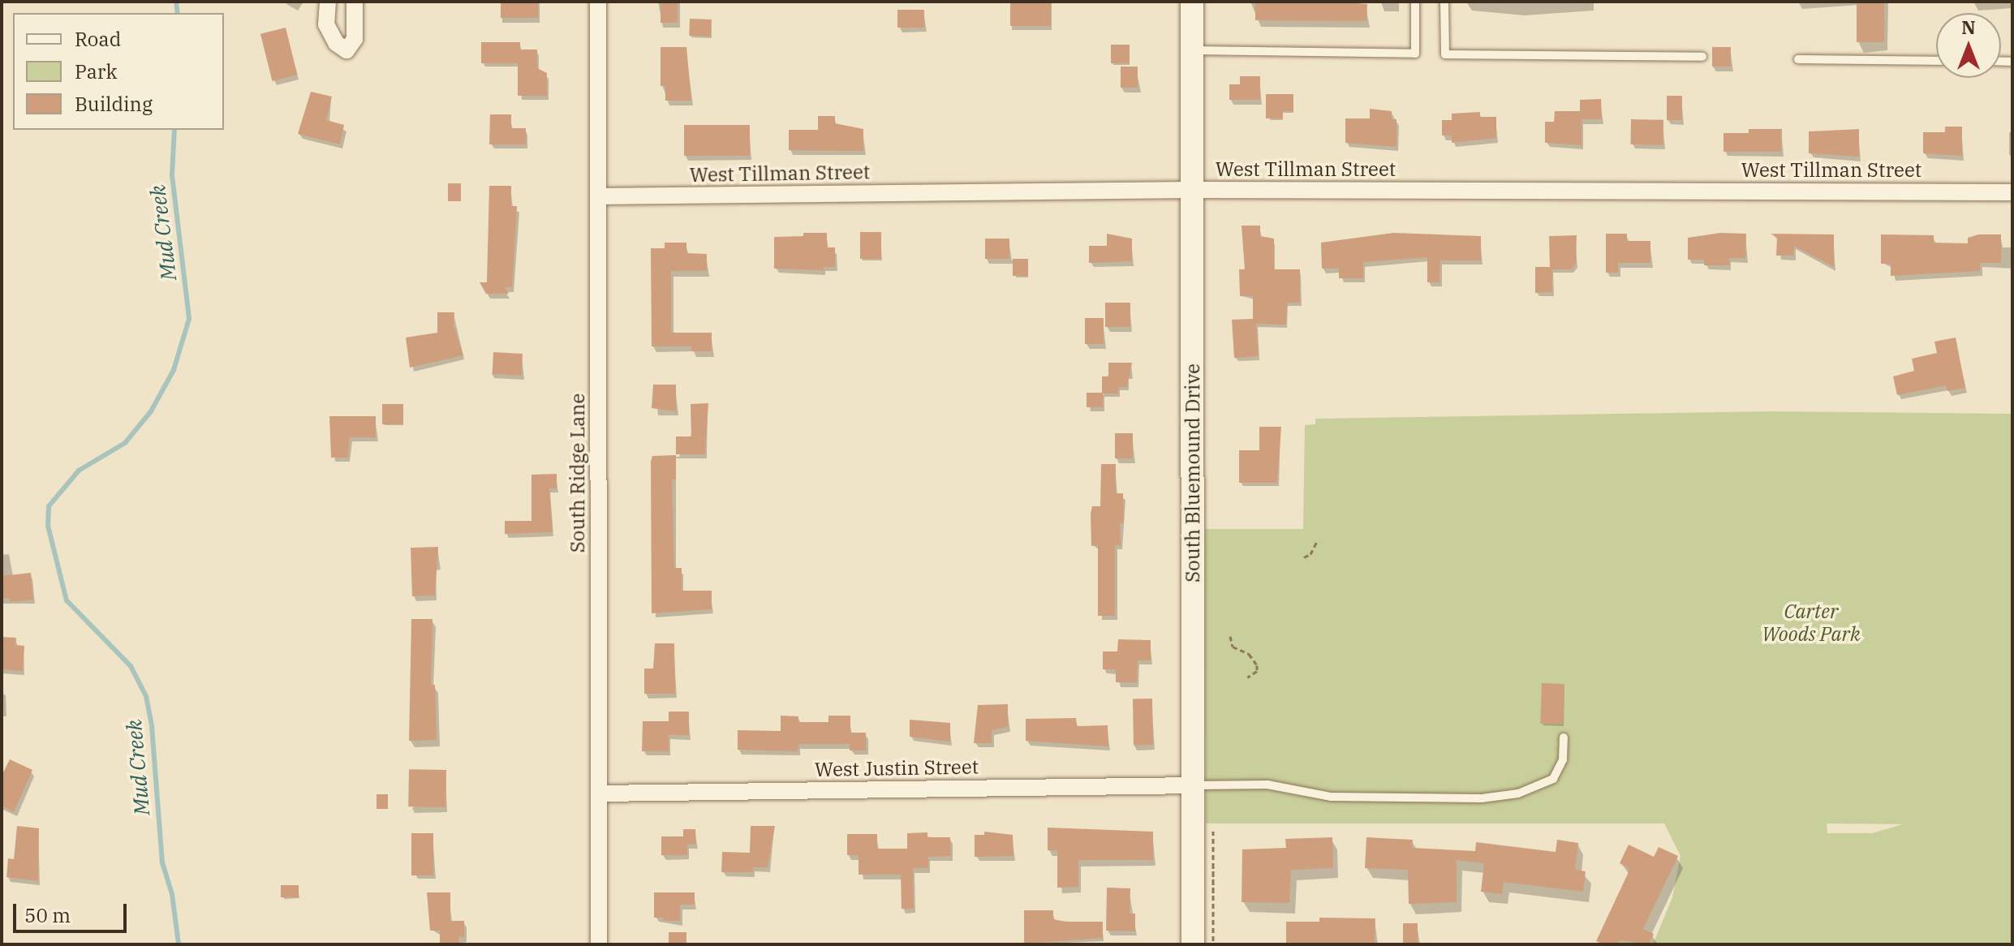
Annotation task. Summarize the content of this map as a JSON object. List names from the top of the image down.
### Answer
{
  "streets": {
    "main road": ["South Bluemound Drive"],
    "street": ["West Tillman Street", "South Ridge Lane", "West Justin Street"]
  },
  "crossings": [
    ["West Tillman Street", "South Ridge Lane"],
    ["West Tillman Street", "South Bluemound Drive"],
    ["South Ridge Lane", "West Justin Street"],
    ["South Bluemound Drive", "West Justin Street"]
  ],
  "water": ["Mud Creek"],
  "parks": ["Carter Woods Park"],
  "legend": ["Road", "Park", "Building"],
  "scale_bar": "50 m",
  "north": "top"
}
